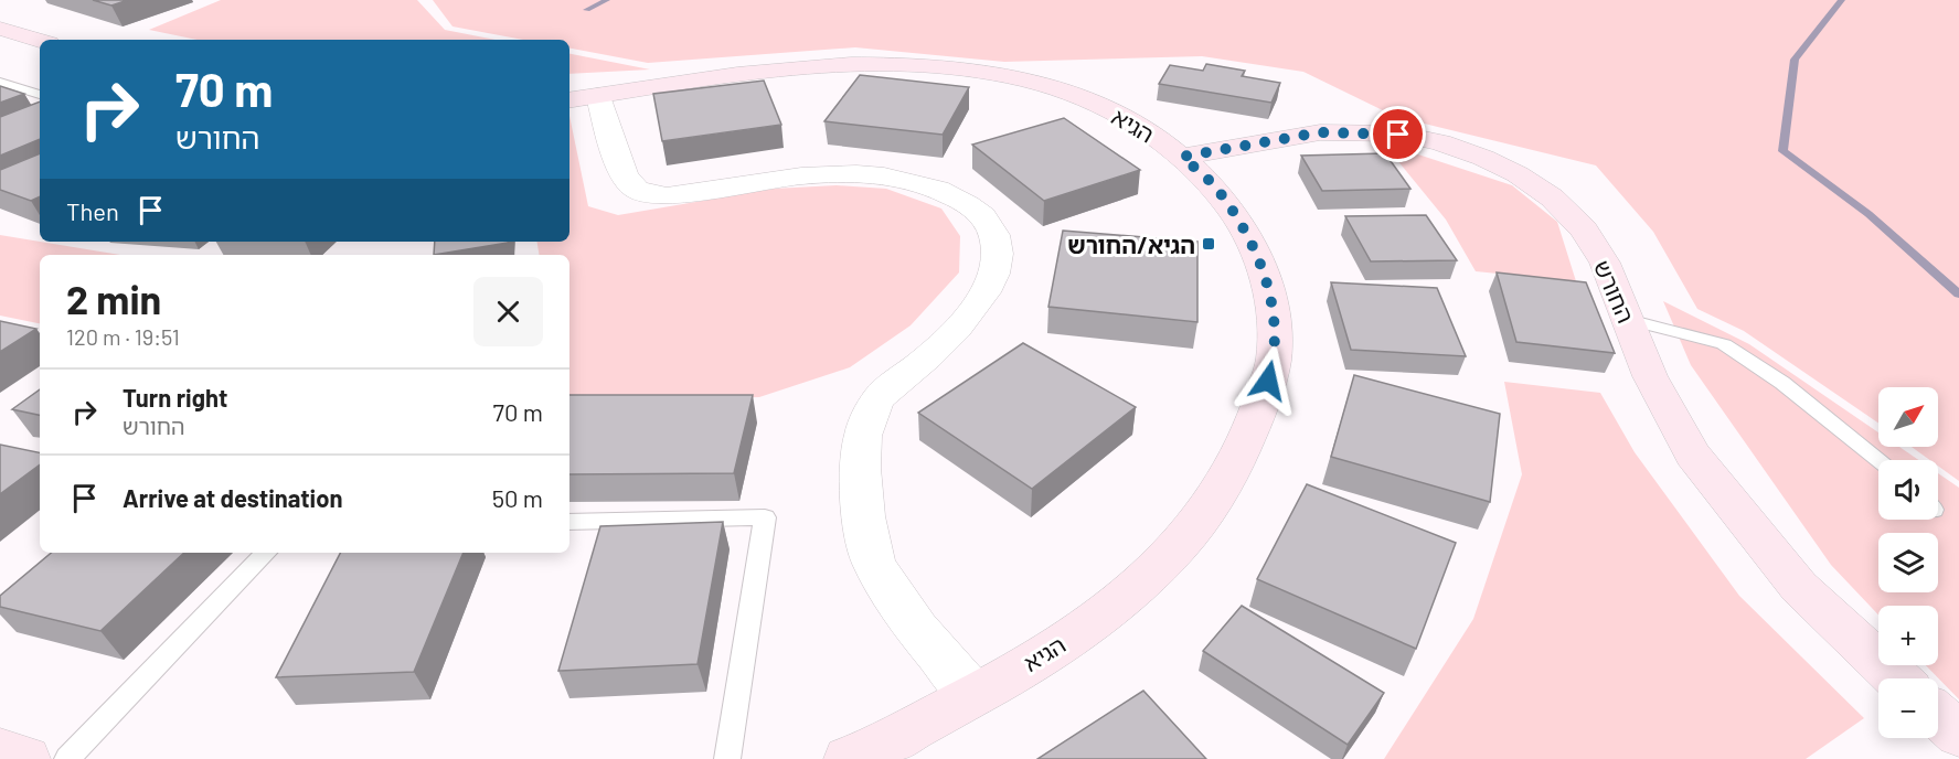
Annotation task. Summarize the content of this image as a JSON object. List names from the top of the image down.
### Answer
{
  "streets": {
    "street": ["הגיא", "החורש"]
  },
  "crossings": [
    ["הגיא", "החורש"]
  ],
  "places": {
    "transit": ["הגיא/החורש"]
  },
  "north": "top right",
  "page": {
    "turn": ["70 m", "החורש"],
    "then": "Then",
    "heading": ["2 min", "120 m · 19:51"],
    "list": [
      {
        "name": "Turn right",
        "note": "החורש",
        "value": "70 m"
      },
      {
        "name": "Arrive at destination",
        "value": "50 m"
      }
    ],
    "map_buttons": ["+", "−"]
  }
}
